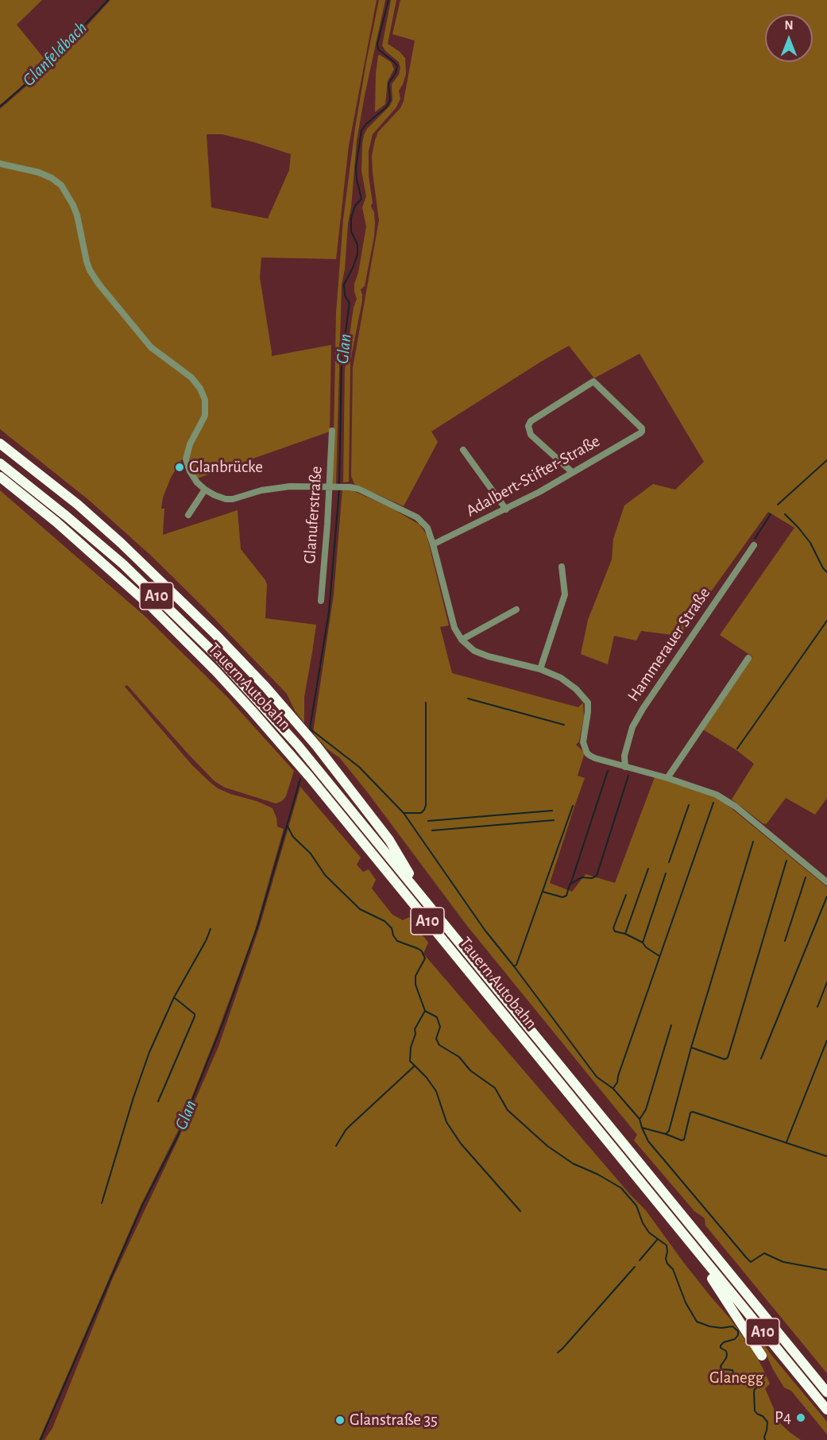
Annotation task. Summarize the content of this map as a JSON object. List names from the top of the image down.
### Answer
{
  "streets": {
    "highway": ["A10", "Tauern Autobahn"],
    "street": ["Adalbert-Stifter-Straße", "Glanuferstraße", "Hammerauer Straße"]
  },
  "crossings": [
    ["A10", "Tauern Autobahn"]
  ],
  "water": ["Glanfeldbach", "Glan"],
  "parks": ["Glanegg"],
  "places": ["Glanbrücke", "P4", "Glanstraße 35"],
  "north": "top"
}
